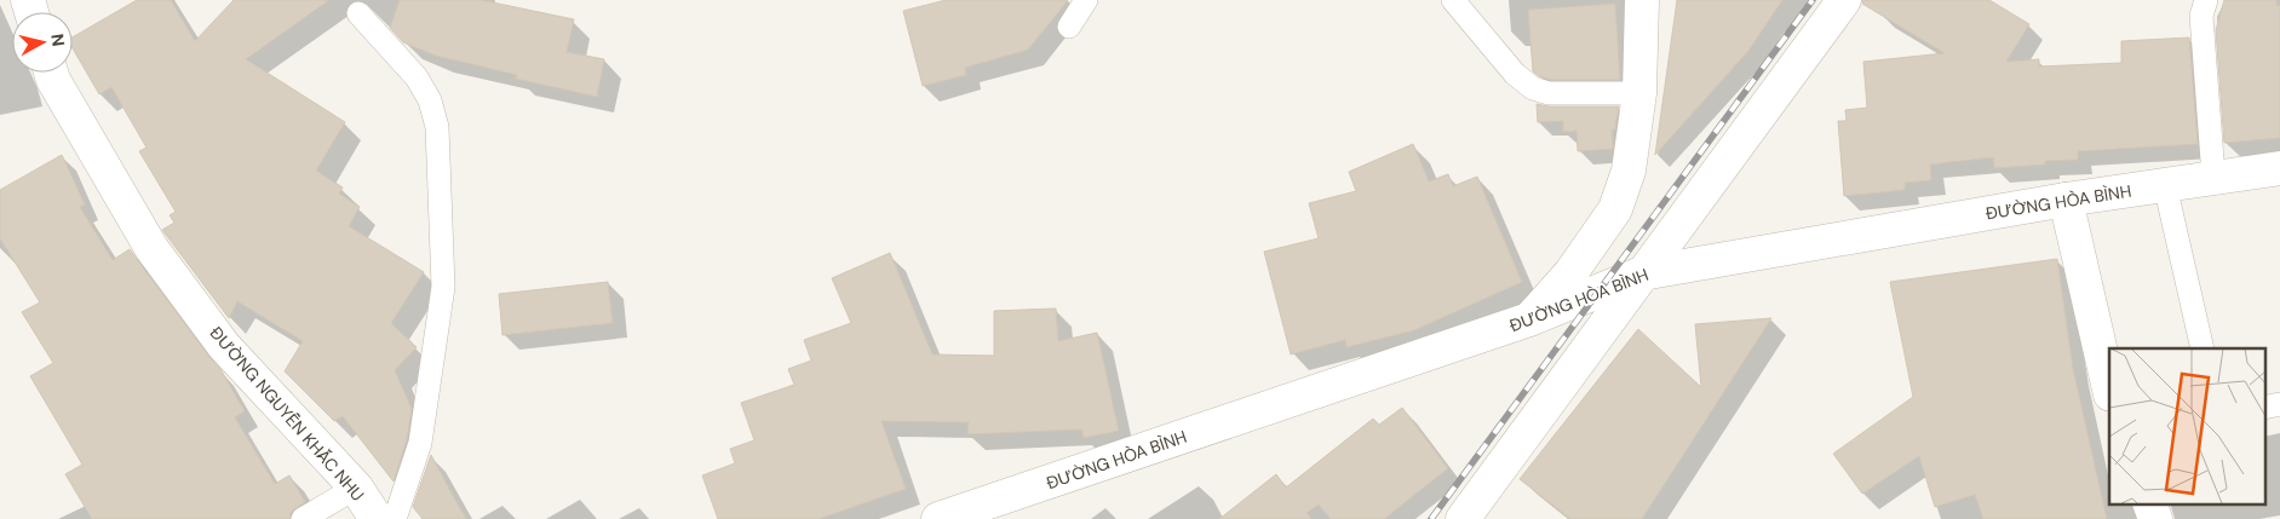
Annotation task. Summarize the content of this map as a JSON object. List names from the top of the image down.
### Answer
{
  "streets": {
    "street": ["ĐƯỜNG HÒA BÌNH", "ĐƯỜNG NGUYỄN KHẮC NHU"]
  },
  "north": "right"
}
